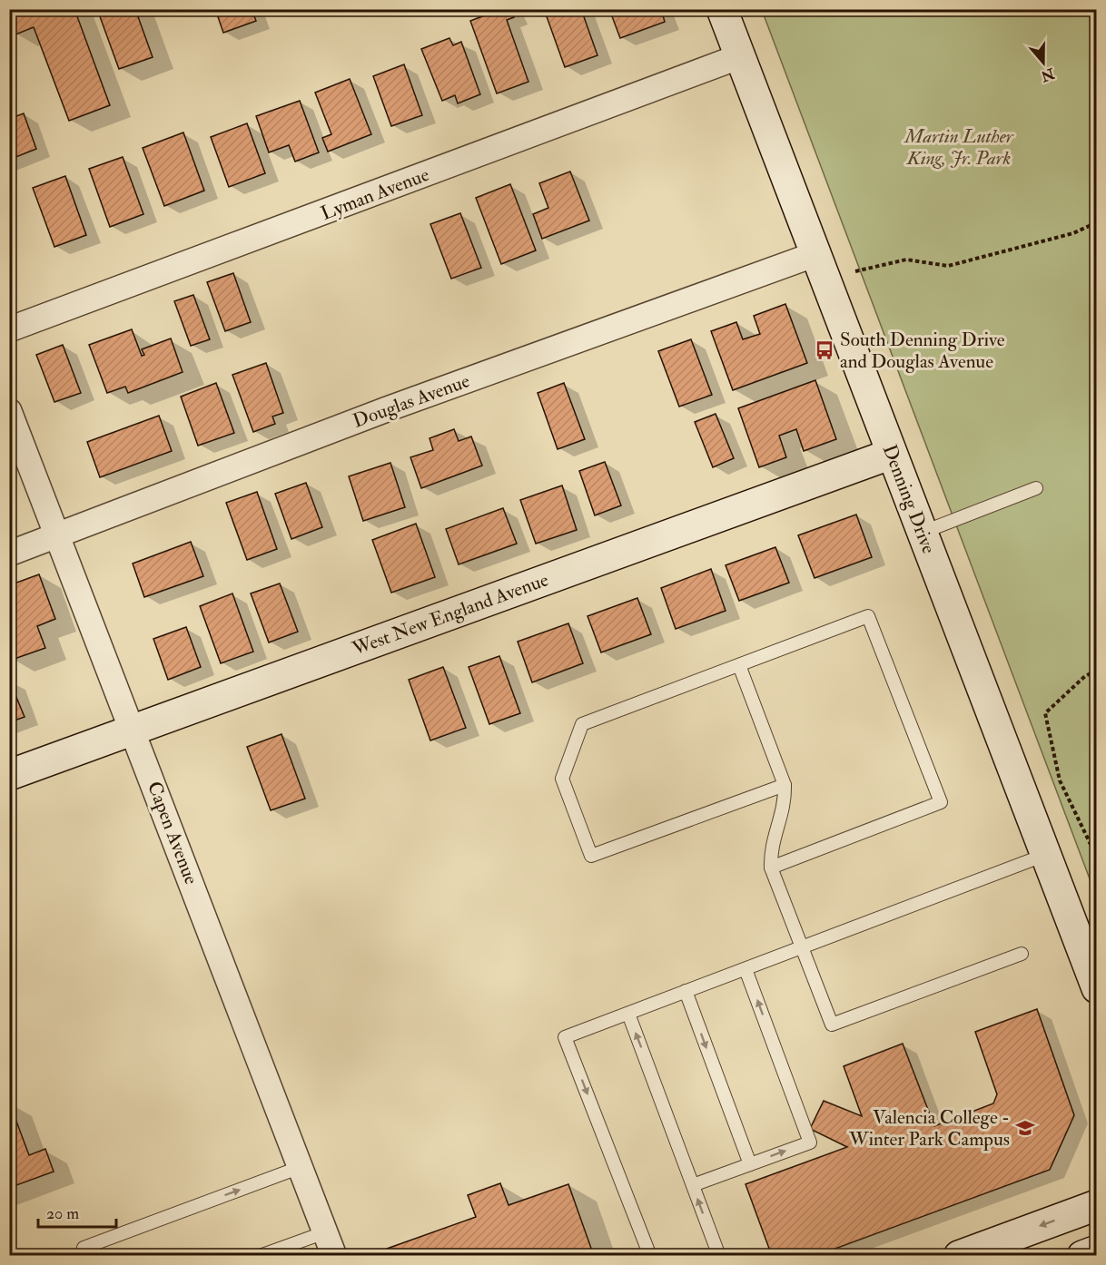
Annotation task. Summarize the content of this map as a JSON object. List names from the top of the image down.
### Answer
{
  "streets": {
    "street": [
      "Lyman Avenue",
      "Douglas Avenue",
      "Denning Drive",
      "West New England Avenue",
      "Capen Avenue"
    ]
  },
  "crossings": [
    ["Lyman Avenue", "Denning Drive"],
    ["Douglas Avenue", "Denning Drive"],
    ["Douglas Avenue", "Capen Avenue"],
    ["Denning Drive", "West New England Avenue"],
    ["West New England Avenue", "Capen Avenue"]
  ],
  "parks": ["Martin Luther King, Jr. Park"],
  "places": {
    "bus stop": ["South Denning Drive and Douglas Avenue"],
    "school or university": ["Valencia College - Winter Park Campus"]
  },
  "scale_bar": "20 m",
  "north": "bottom"
}
